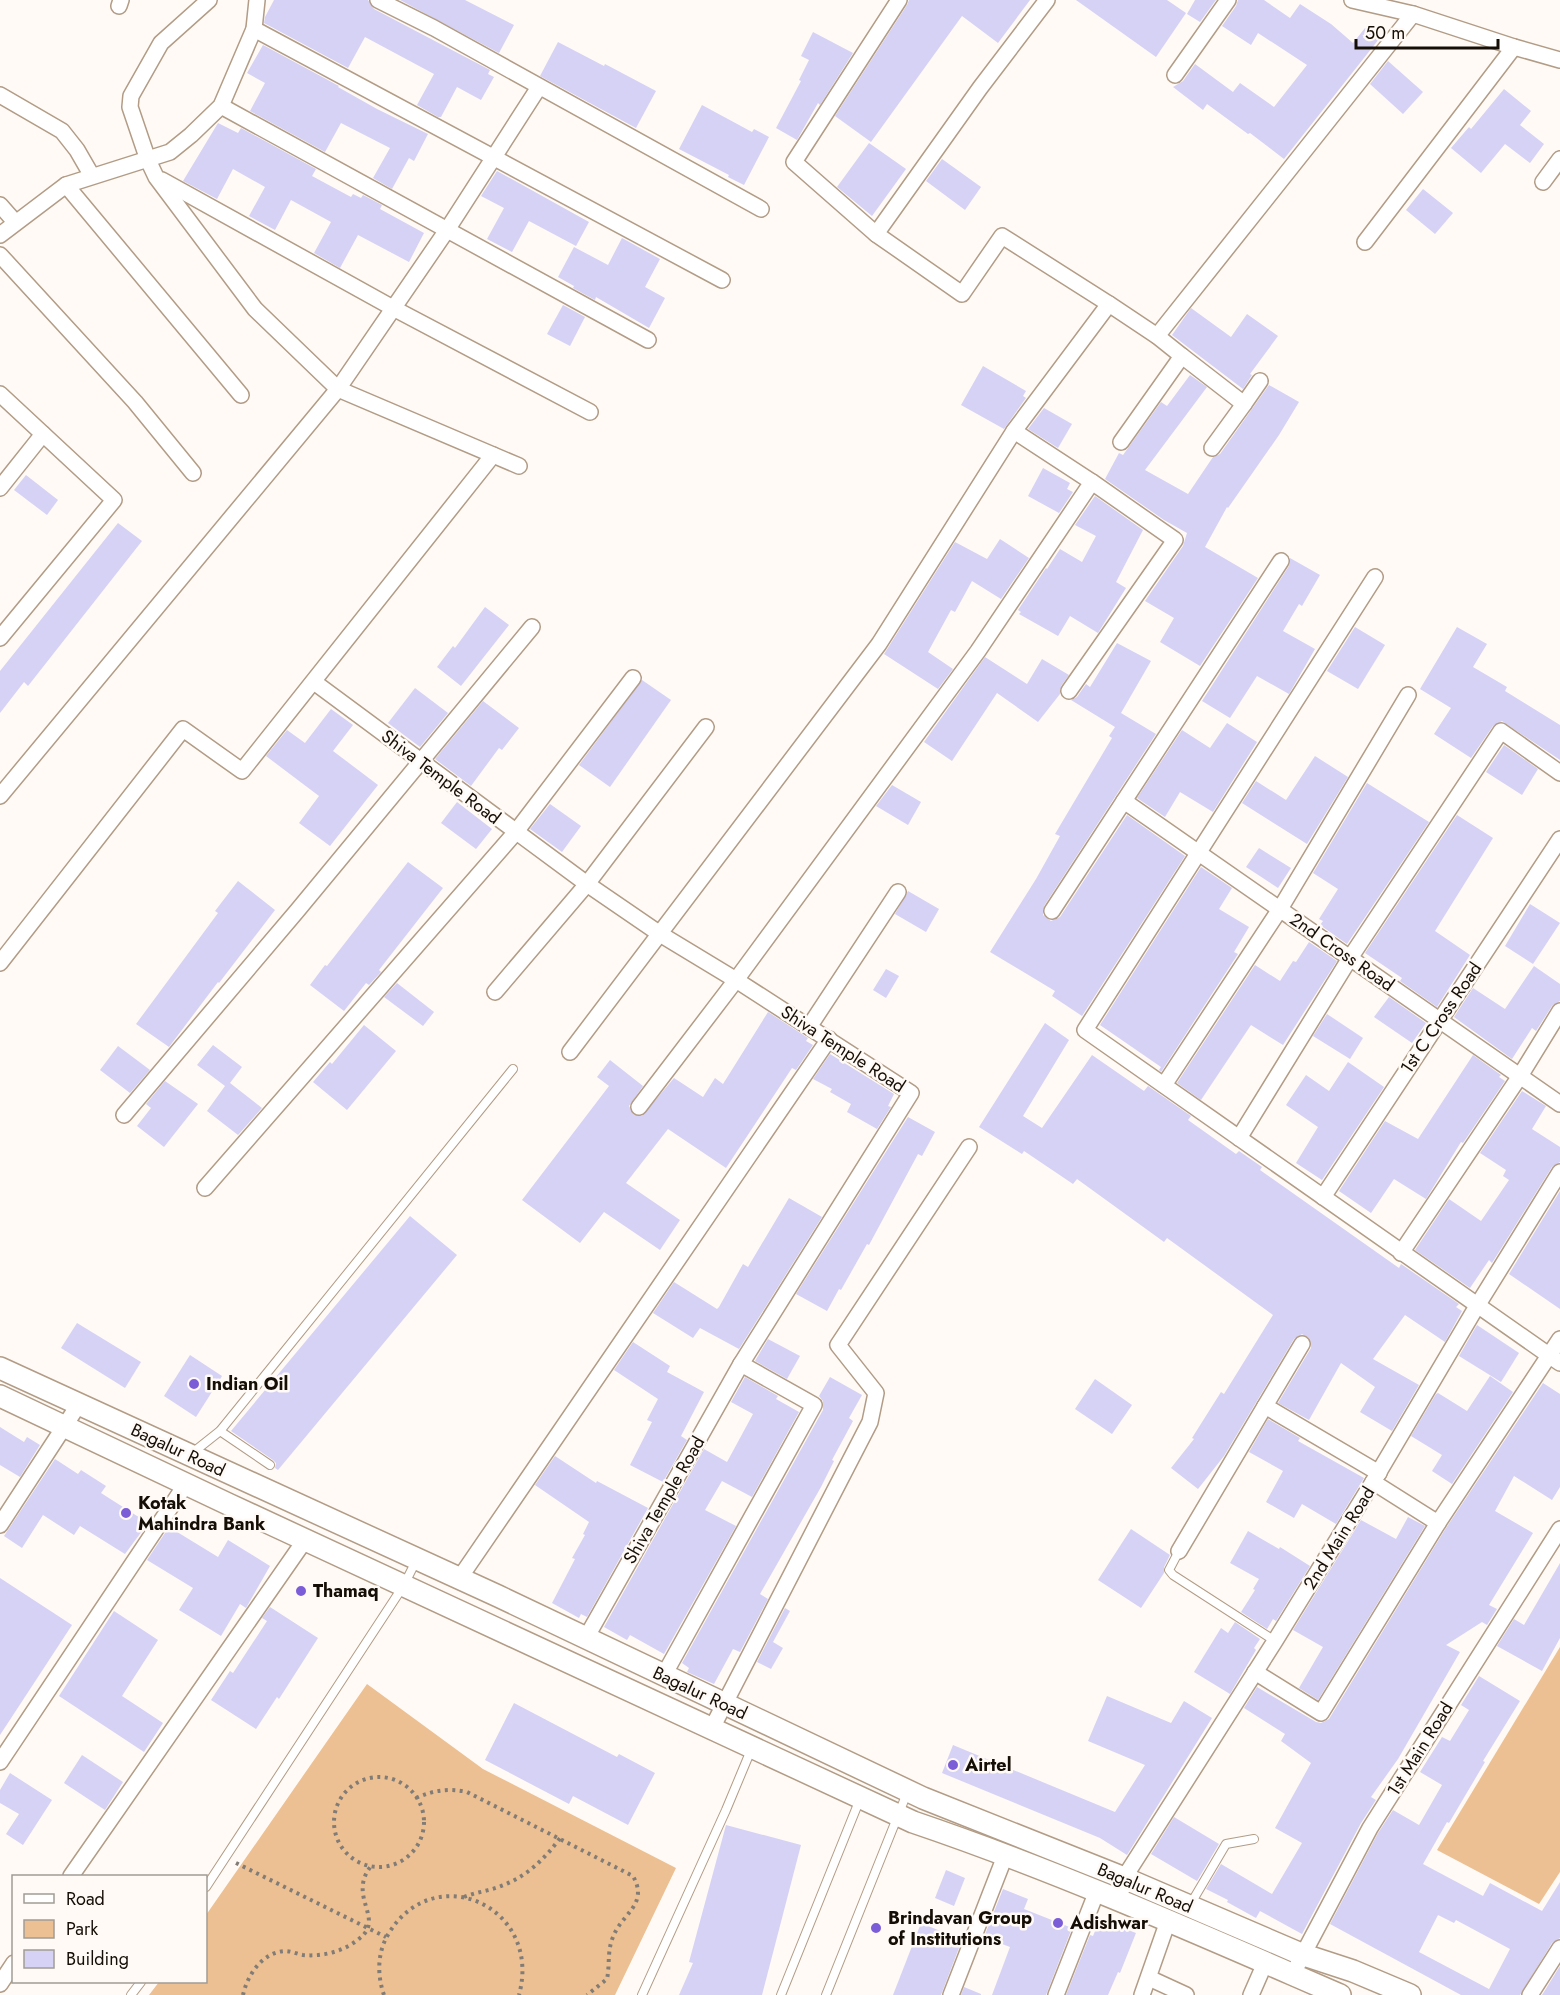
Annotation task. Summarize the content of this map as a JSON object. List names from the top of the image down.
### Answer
{
  "streets": {
    "main road": ["Bagalur Road"],
    "street": [
      "Shiva Temple Road",
      "2nd Cross Road",
      "1st C Cross Road",
      "2nd Main Road",
      "1st Main Road"
    ]
  },
  "crossings": [
    ["Shiva Temple Road", "Bagalur Road"],
    ["2nd Cross Road", "1st C Cross Road"],
    ["Bagalur Road", "2nd Main Road"],
    ["Bagalur Road", "1st Main Road"]
  ],
  "places": [
    "Indian Oil",
    "Kotak Mahindra Bank",
    "Thamaq",
    "Airtel",
    "Adishwar",
    "Brindavan Group of Institutions"
  ],
  "legend": ["Road", "Park", "Building"],
  "scale_bar": "50 m"
}
